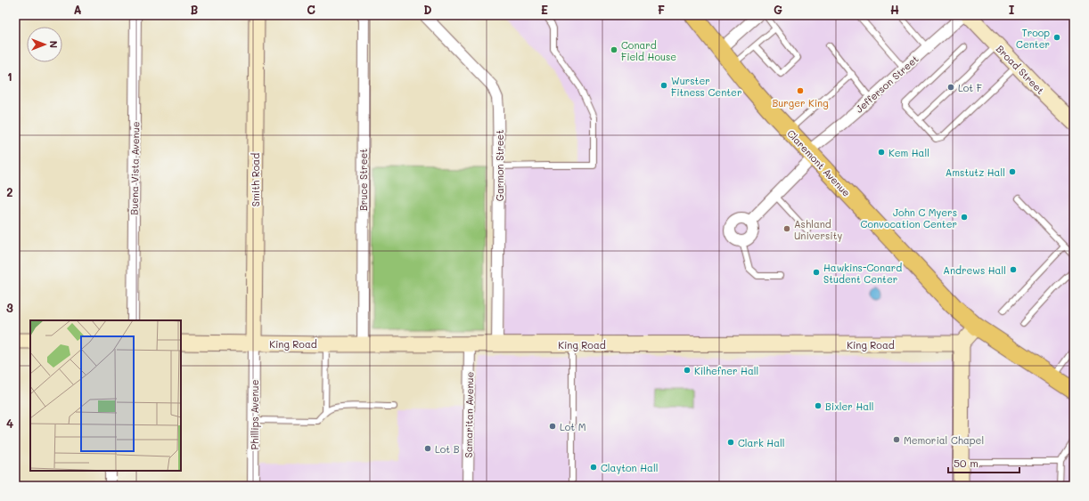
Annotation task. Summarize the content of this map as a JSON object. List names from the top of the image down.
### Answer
{
  "streets": {
    "main road": ["Claremont Avenue"],
    "street": [
      "Broad Street",
      "Jefferson Street",
      "Garmon Street",
      "Buena Vista Avenue",
      "Smith Road",
      "Bruce Street",
      "King Road",
      "Phillips Avenue",
      "Samaritan Avenue"
    ]
  },
  "crossings": [
    ["Jefferson Street", "Claremont Avenue"],
    ["Garmon Street", "King Road"],
    ["Smith Road", "King Road"],
    ["Smith Road", "Phillips Avenue"],
    ["Bruce Street", "King Road"],
    ["King Road", "Phillips Avenue"],
    ["King Road", "Samaritan Avenue"]
  ],
  "places": [
    "Troop Center",
    "Conard Field House",
    "Wurster Fitness Center",
    "Lot F",
    "Burger King",
    "Kem Hall",
    "Amstutz Hall",
    "John C Myers Convocation Center",
    "Ashland University",
    "Andrews Hall",
    "Hawkins-Conard Student Center",
    "Kilhefner Hall",
    "Bixler Hall",
    "Lot M",
    "Memorial Chapel",
    "Clark Hall",
    "Lot B",
    "Clayton Hall"
  ],
  "scale_bar": "50 m",
  "north": "right",
  "grid": {
    "columns": [
      "A",
      "B",
      "C",
      "D",
      "E",
      "F",
      "G",
      "H",
      "I"
    ],
    "rows": [
      "1",
      "2",
      "3",
      "4"
    ]
  }
}
